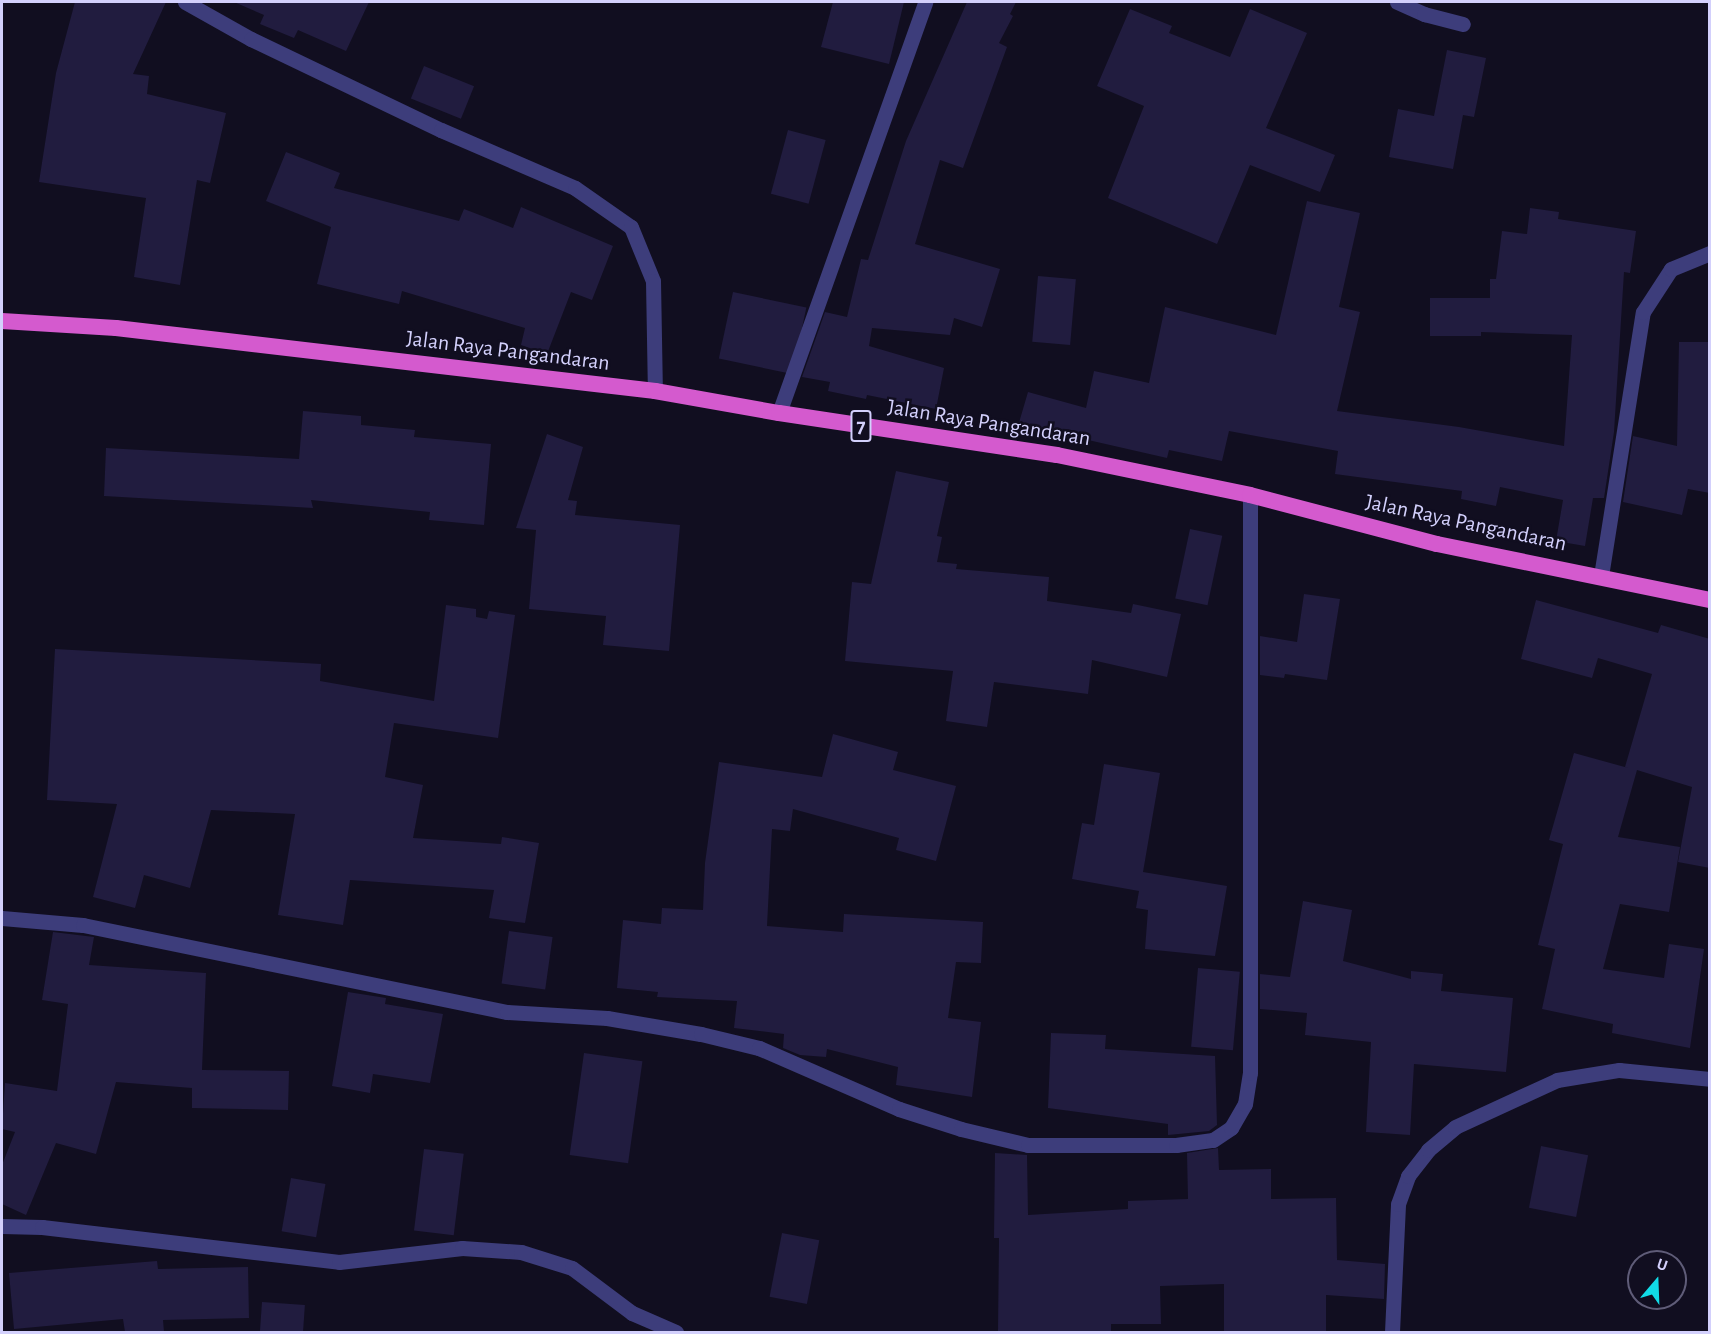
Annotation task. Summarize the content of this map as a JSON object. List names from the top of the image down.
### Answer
{
  "streets": {
    "highway": ["Jalan Raya Pangandaran", "7"]
  },
  "north": "top"
}
